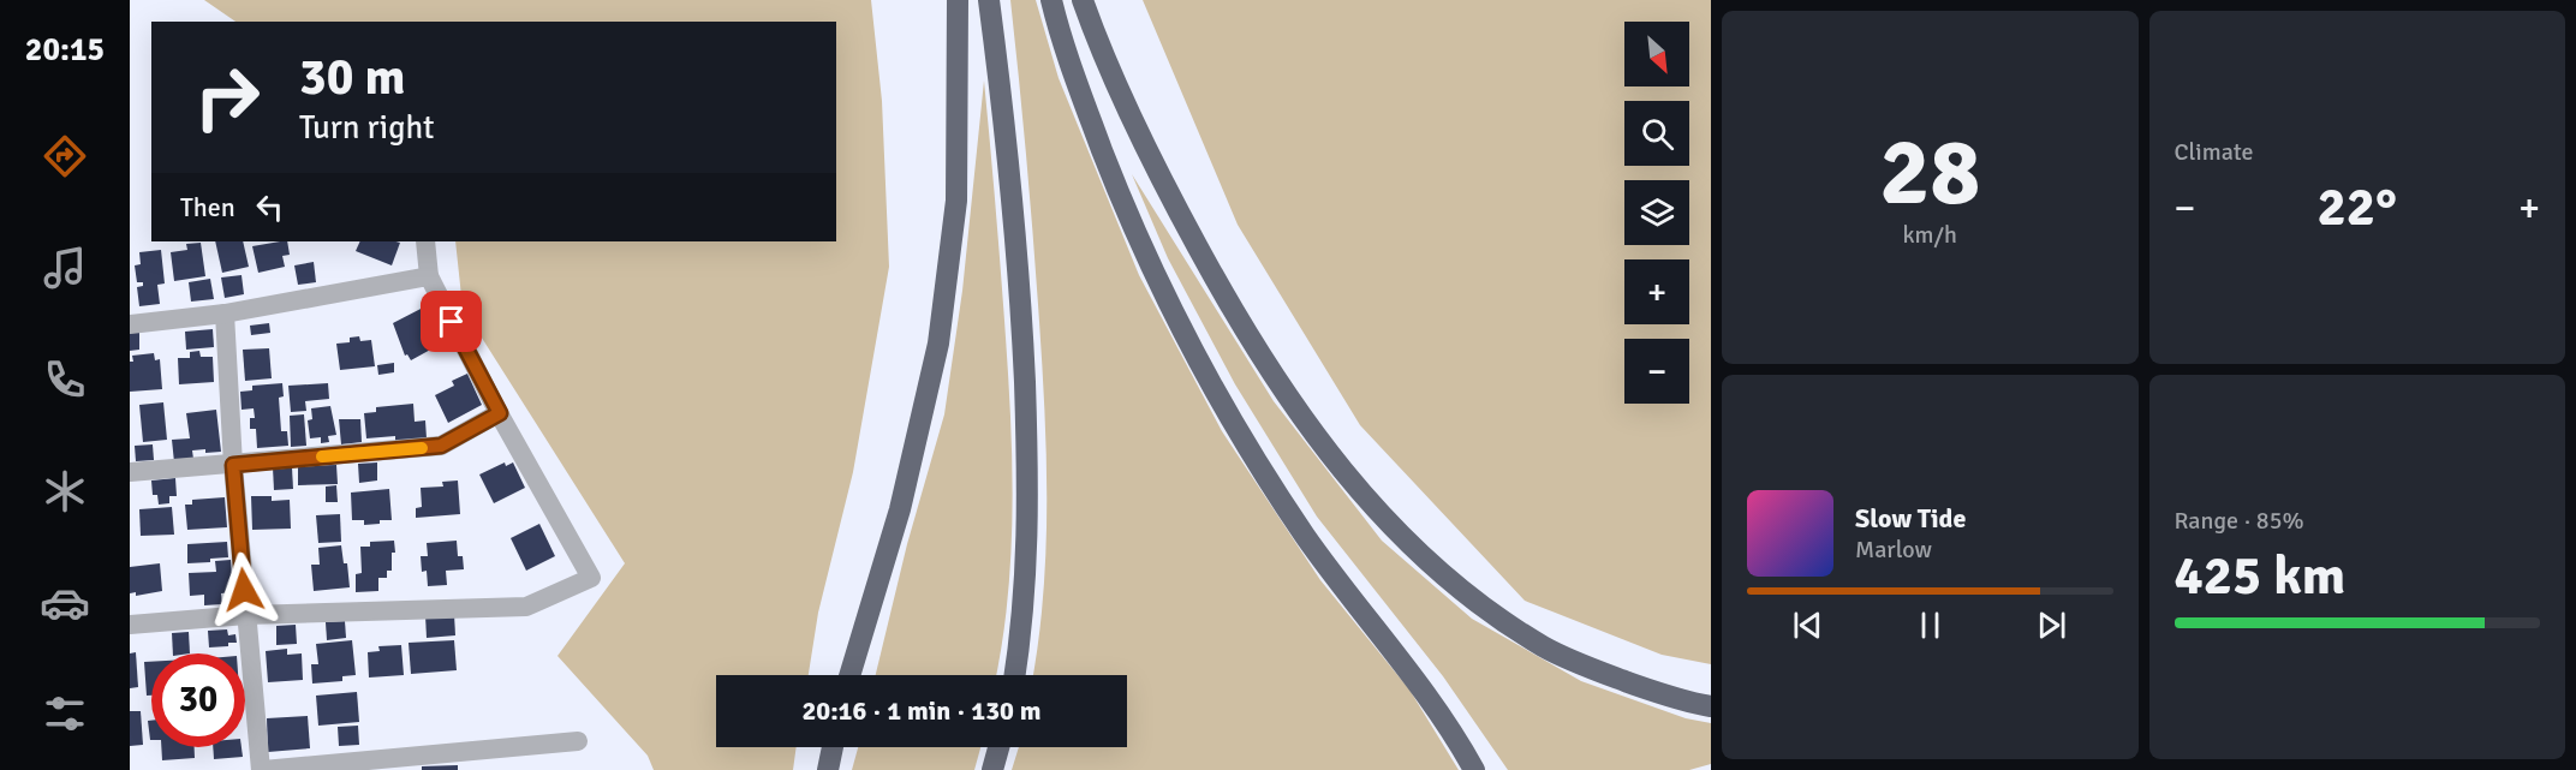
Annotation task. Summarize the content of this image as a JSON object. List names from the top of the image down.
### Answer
{
  "north": "bottom right",
  "page": {
    "tabs": "20:15",
    "tile": [
      ["28", "km/h"],
      "Climate",
      ["Range · 85%", "425 km"]
    ],
    "map_buttons": ["+", "−"],
    "turn": ["30 m", "Turn right"],
    "then": "Then",
    "heat": ["−", "22°", "+"],
    "song": ["Slow Tide", "Marlow"],
    "limit": "30",
    "trip": "20:16 · 1 min · 130 m"
  }
}
